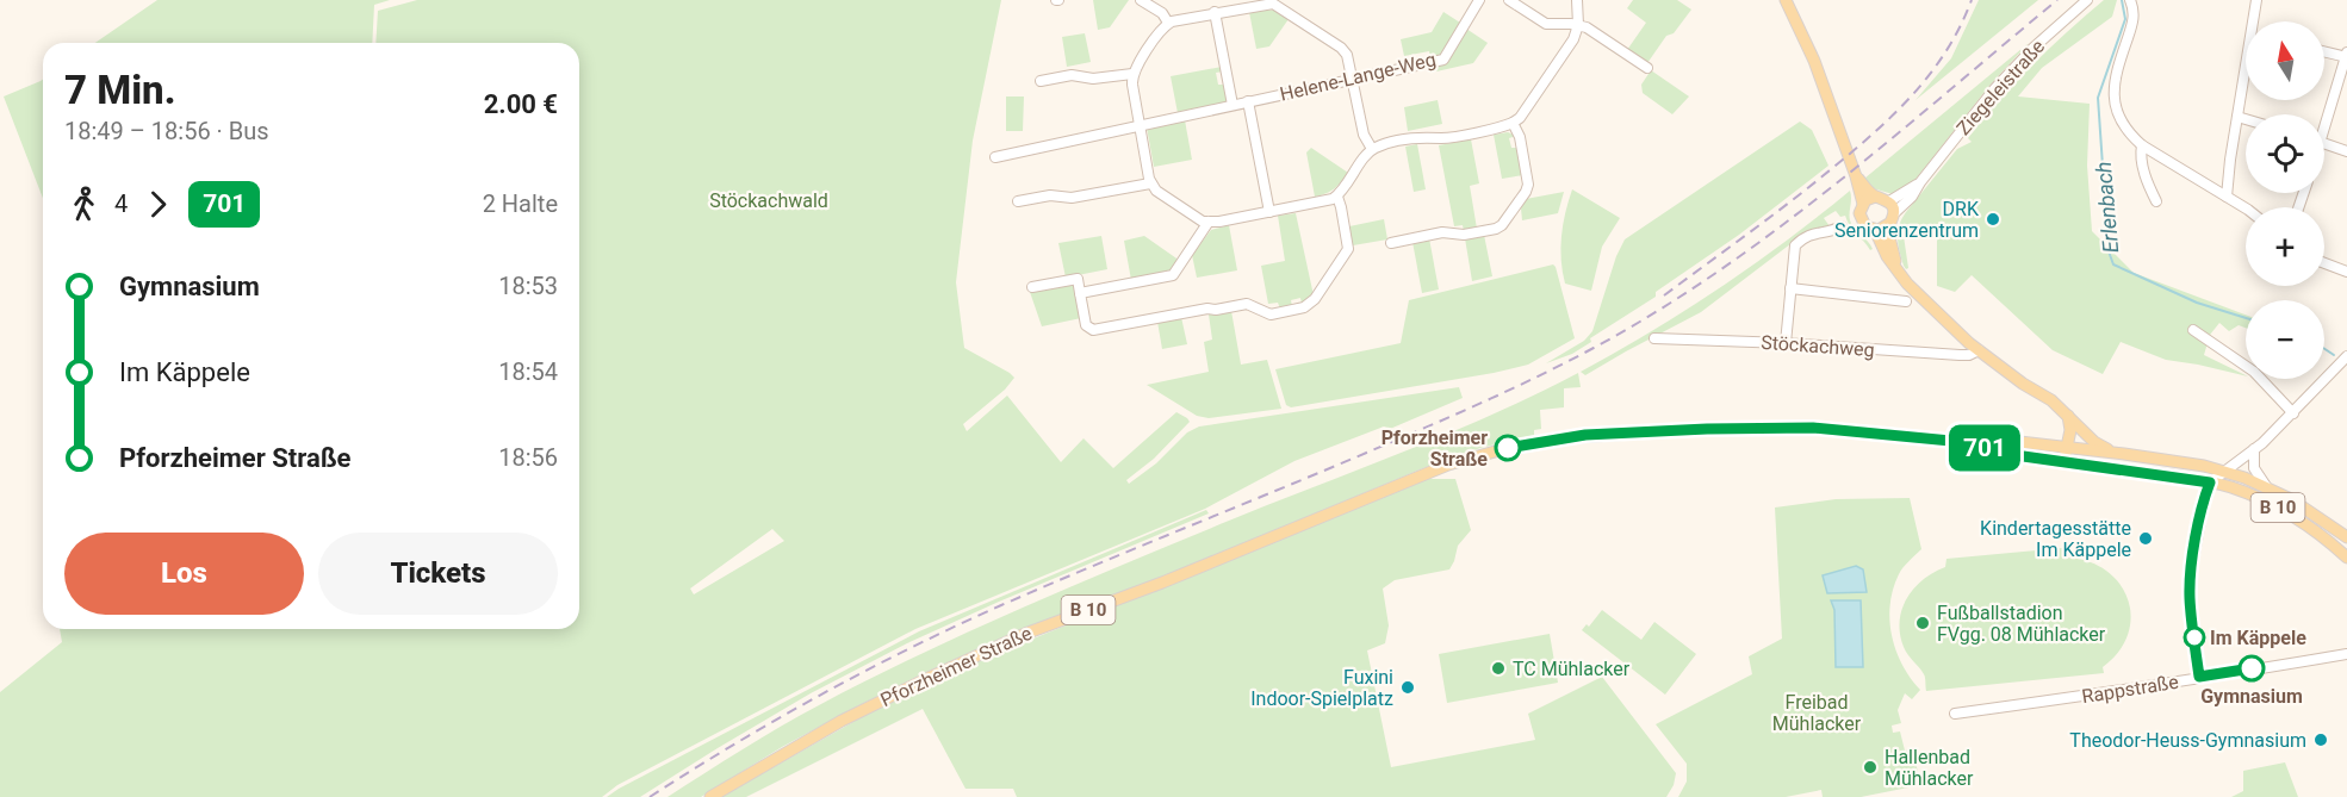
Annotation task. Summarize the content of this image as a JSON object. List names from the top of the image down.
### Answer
{
  "streets": {
    "main road": ["B 10", "Pforzheimer Straße"],
    "street": [
      "Helene-Lange-Weg",
      "Ziegeleistraße",
      "Stöckachweg",
      "Rappstraße"
    ]
  },
  "water": ["Erlenbach"],
  "parks": ["Stöckachwald", "Freibad Mühlacker"],
  "places": [
    "DRK Seniorenzentrum",
    "Pforzheimer Straße",
    "Kindertagesstätte Im Käppele",
    "Fußballstadion FVgg. 08 Mühlacker",
    "Im Käppele",
    "TC Mühlacker",
    "Gymnasium",
    "Fuxini Indoor-Spielplatz",
    "Theodor-Heuss-Gymnasium",
    "Hallenbad Mühlacker"
  ],
  "lines": ["bus line 701"],
  "north": "top",
  "page": {
    "on_map": "701",
    "map_buttons": ["+", "−"],
    "heading": ["7 Min.", "18:49 – 18:56 · Bus", "2.00 €"],
    "legs": ["4", "701", "2 Halte"],
    "list": [
      {
        "name": "Gymnasium",
        "value": "18:53"
      },
      {
        "name": "Im Käppele",
        "value": "18:54"
      },
      {
        "name": "Pforzheimer Straße",
        "value": "18:56"
      }
    ],
    "buttons": ["Los", "Tickets"]
  }
}
